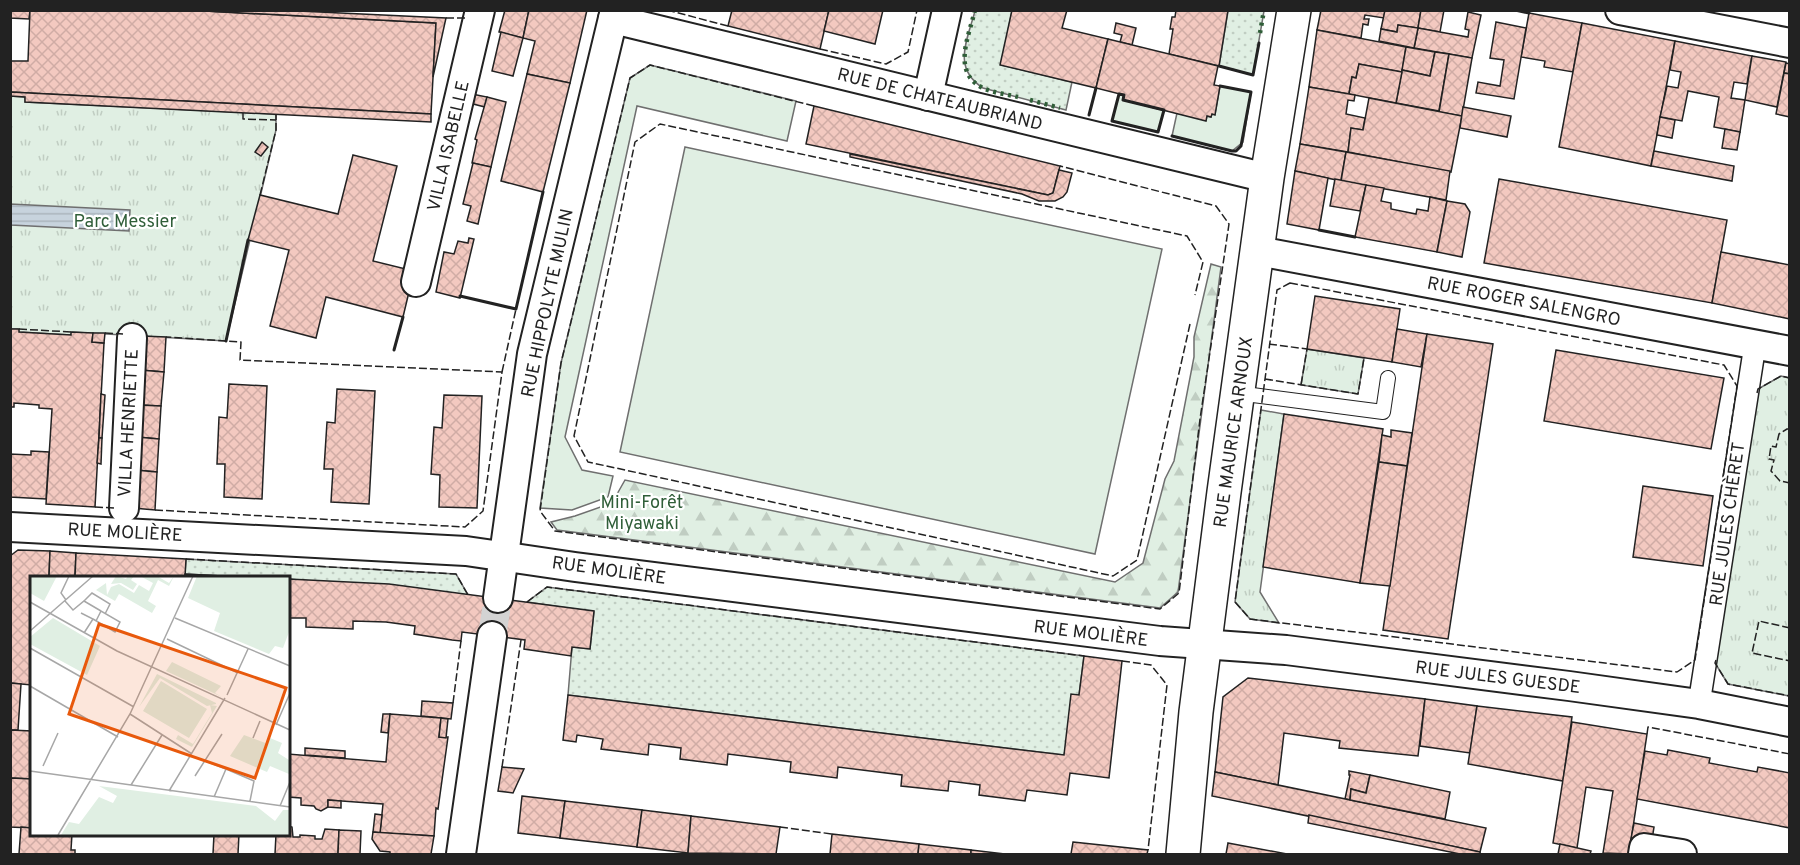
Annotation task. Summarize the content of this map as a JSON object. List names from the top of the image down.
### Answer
{
  "streets": {
    "street": [
      "RUE DE CHATEAUBRIAND",
      "VILLA ISABELLE",
      "RUE ROGER SALENGRO",
      "RUE HIPPOLYTE MULIN",
      "VILLA HENRIETTE",
      "RUE MAURICE ARNOUX",
      "RUE JULES CHÈRET",
      "RUE MOLIÈRE",
      "RUE JULES GUESDE"
    ]
  },
  "crossings": [
    ["RUE DE CHATEAUBRIAND", "RUE HIPPOLYTE MULIN"],
    ["RUE DE CHATEAUBRIAND", "RUE MAURICE ARNOUX"],
    ["RUE ROGER SALENGRO", "RUE MAURICE ARNOUX"],
    ["RUE ROGER SALENGRO", "RUE JULES CHÈRET"],
    ["RUE HIPPOLYTE MULIN", "RUE MOLIÈRE"],
    ["RUE MAURICE ARNOUX", "RUE MOLIÈRE"],
    ["RUE MAURICE ARNOUX", "RUE JULES GUESDE"],
    ["RUE JULES CHÈRET", "RUE JULES GUESDE"],
    ["RUE MOLIÈRE", "RUE JULES GUESDE"]
  ],
  "parks": ["Parc Messier", "Mini-Forêt Miyawaki"]
}
